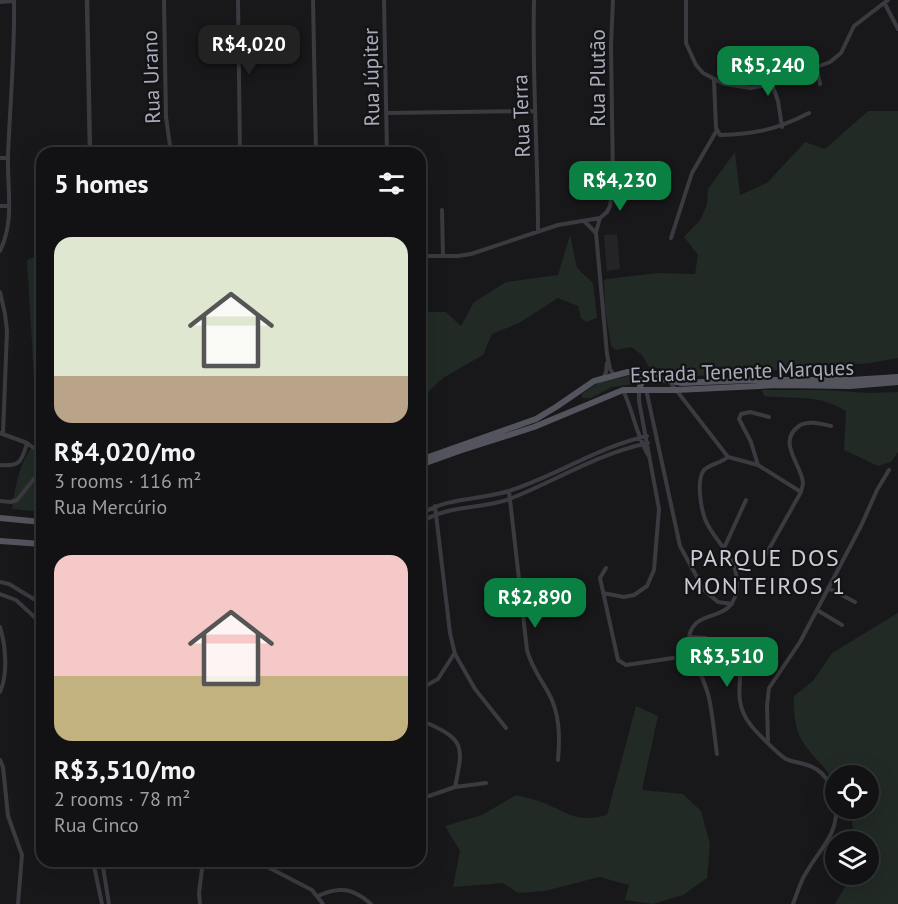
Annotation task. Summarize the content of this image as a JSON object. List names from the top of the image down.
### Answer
{
  "streets": {
    "main road": ["Estrada Tenente Marques"],
    "street": [
      "Rua Urano",
      "Rua Júpiter",
      "Rua Plutão",
      "Rua Terra"
    ]
  },
  "districts": ["PARQUE DOS MONTEIROS 1"],
  "page": {
    "price": [
      "R$4,020",
      "R$5,240",
      "R$4,230",
      "R$2,890",
      "R$3,510"
    ],
    "heading": "5 homes",
    "list": [
      {
        "name": "R$4,020/mo",
        "note": "3 rooms · 116 m² · Rua Mercúrio"
      },
      {
        "name": "R$3,510/mo",
        "note": "2 rooms · 78 m² · Rua Cinco"
      }
    ]
  }
}
